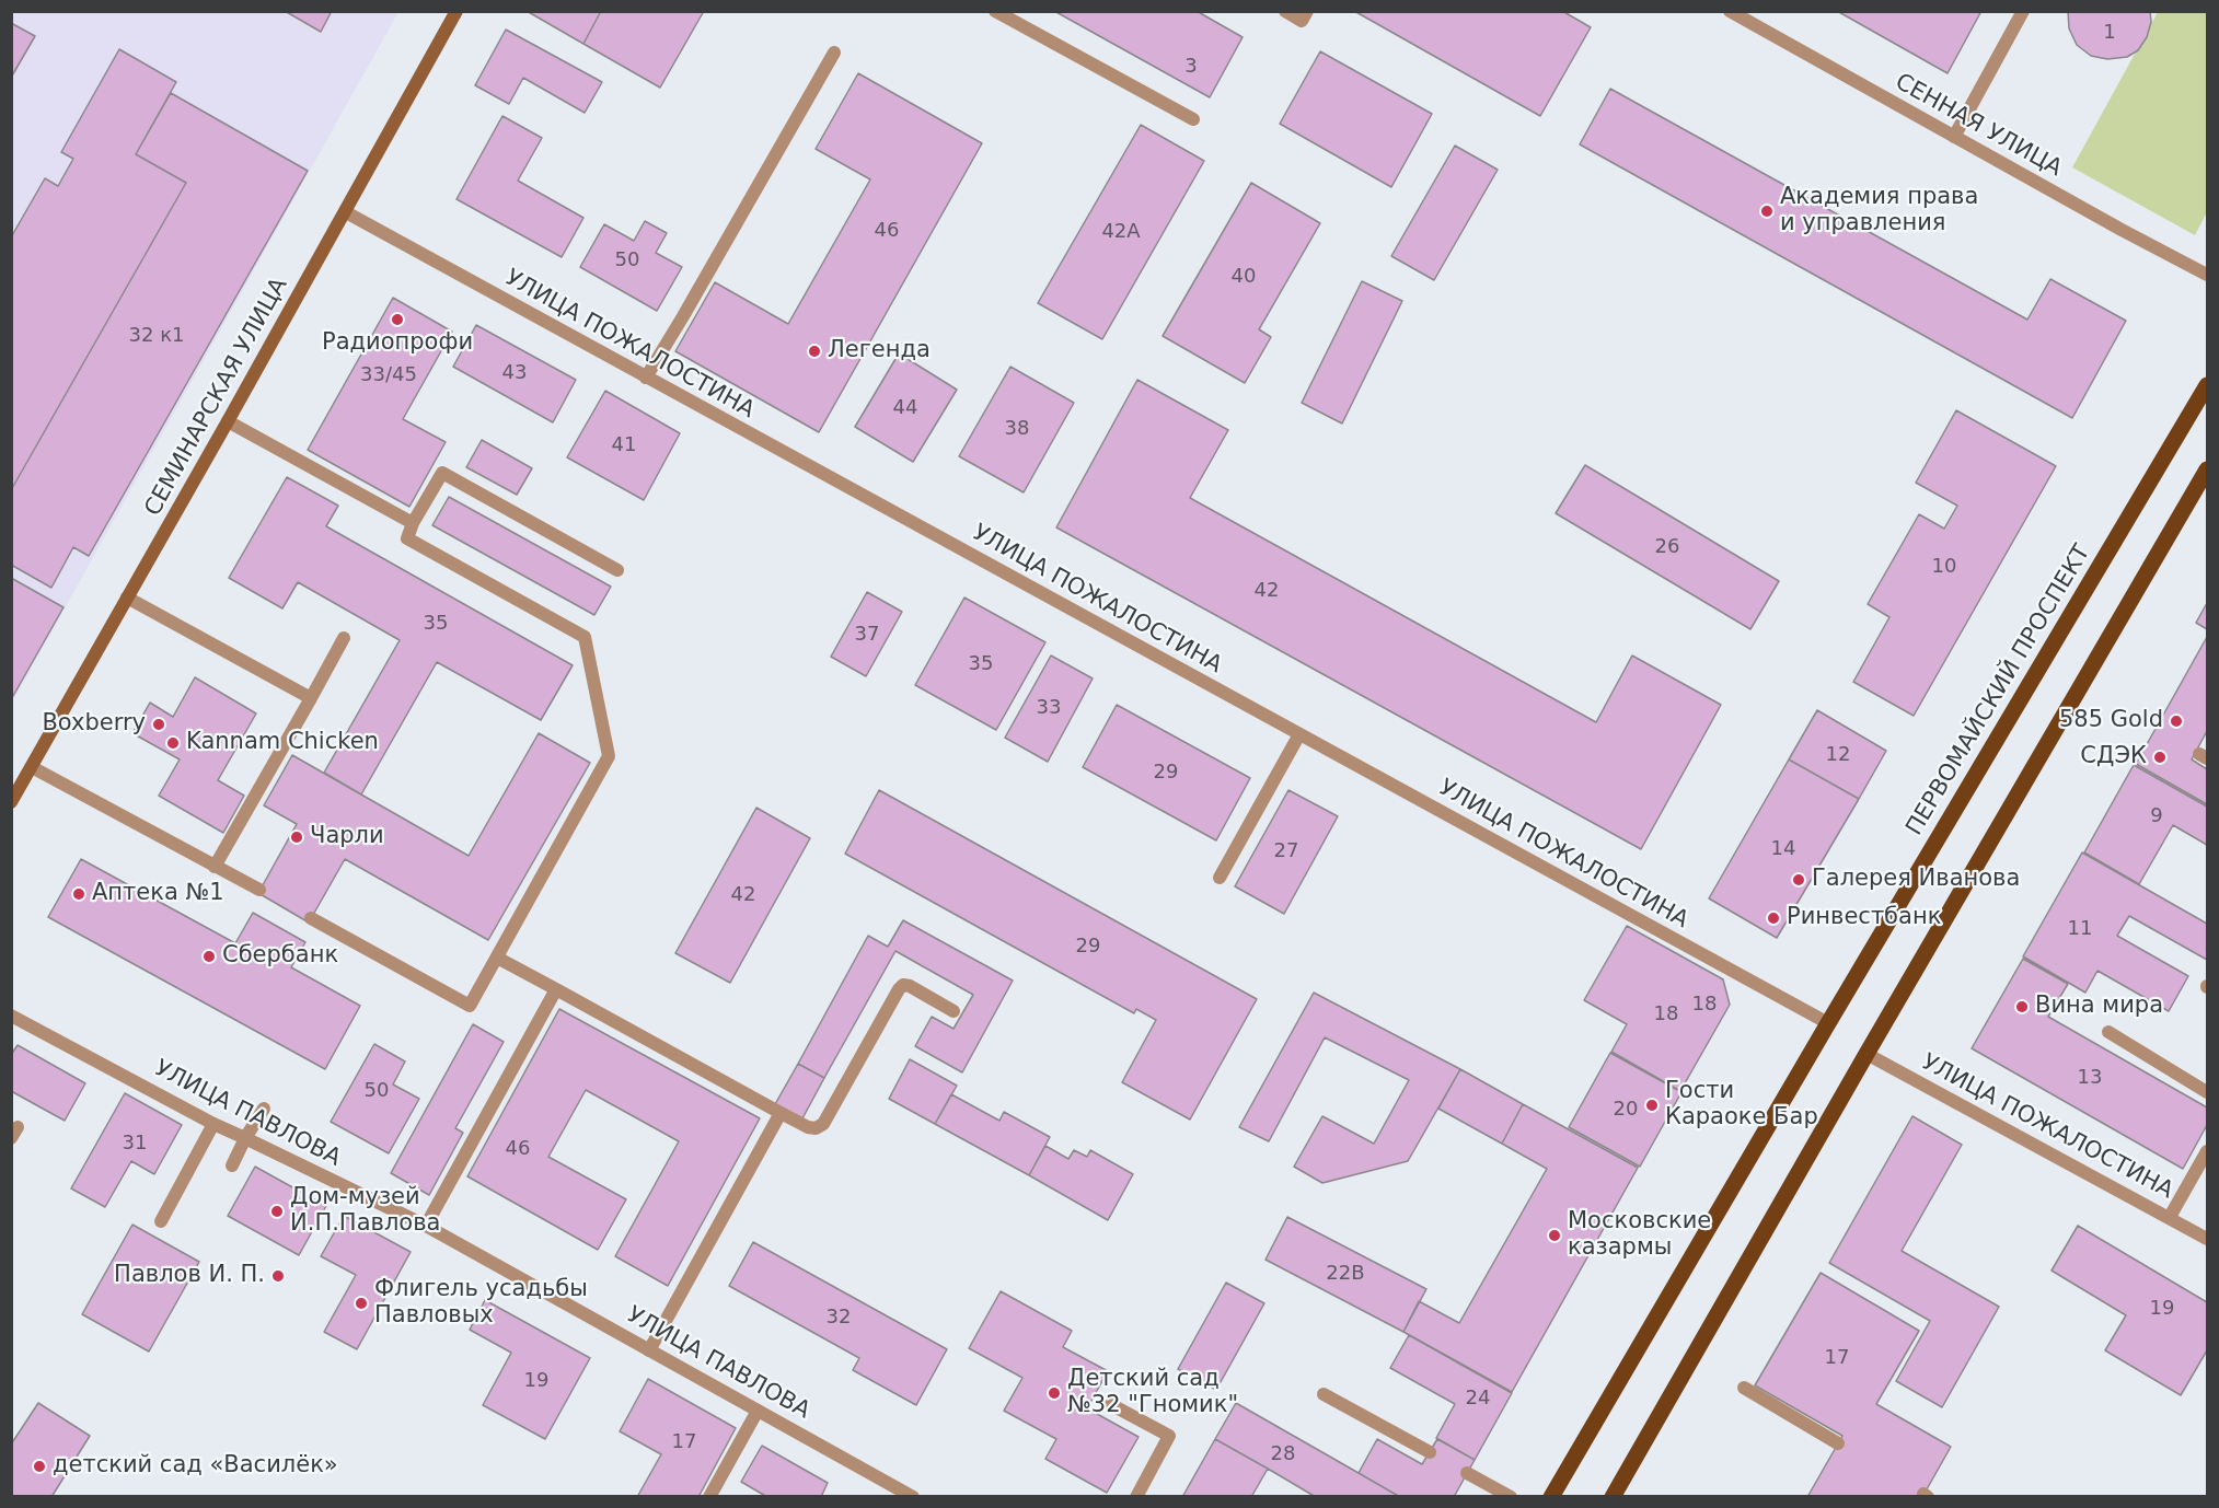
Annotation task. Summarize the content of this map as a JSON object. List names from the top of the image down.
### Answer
{
  "streets": {
    "main road": ["СЕМИНАРСКАЯ УЛИЦА", "ПЕРВОМАЙСКИЙ ПРОСПЕКТ"],
    "street": ["СЕННАЯ УЛИЦА", "УЛИЦА ПОЖАЛОСТИНА", "УЛИЦА ПАВЛОВА"]
  },
  "crossings": [
    ["УЛИЦА ПОЖАЛОСТИНА", "СЕМИНАРСКАЯ УЛИЦА"],
    ["УЛИЦА ПОЖАЛОСТИНА", "ПЕРВОМАЙСКИЙ ПРОСПЕКТ"]
  ],
  "places": [
    "Академия права и управления",
    "Радиопрофи",
    "Легенда",
    "585 Gold",
    "Boxberry",
    "Kannam Chicken",
    "СДЭК",
    "Чарли",
    "Галерея Иванова",
    "Аптека №1",
    "Ринвестбанк",
    "Сбербанк",
    "Вина мира",
    "Гости Караоке Бар",
    "Дом-музей И.П.Павлова",
    "Московские казармы",
    "Павлов И. П.",
    "Флигель усадьбы Павловых",
    "Детский сад №32 \"Гномик\"",
    "детский сад «Василёк»"
  ],
  "house_numbers": [
    "1",
    "3",
    "46",
    "42А",
    "50",
    "40",
    "32 к1",
    "43",
    "33/45",
    "44",
    "38",
    "41",
    "26",
    "10",
    "42",
    "35",
    "37",
    "35",
    "33",
    "12",
    "29",
    "9",
    "14",
    "27",
    "42",
    "11",
    "29",
    "18",
    "18",
    "13",
    "50",
    "20",
    "31",
    "46",
    "22В",
    "19",
    "32",
    "17",
    "19",
    "24",
    "17",
    "28"
  ]
}
